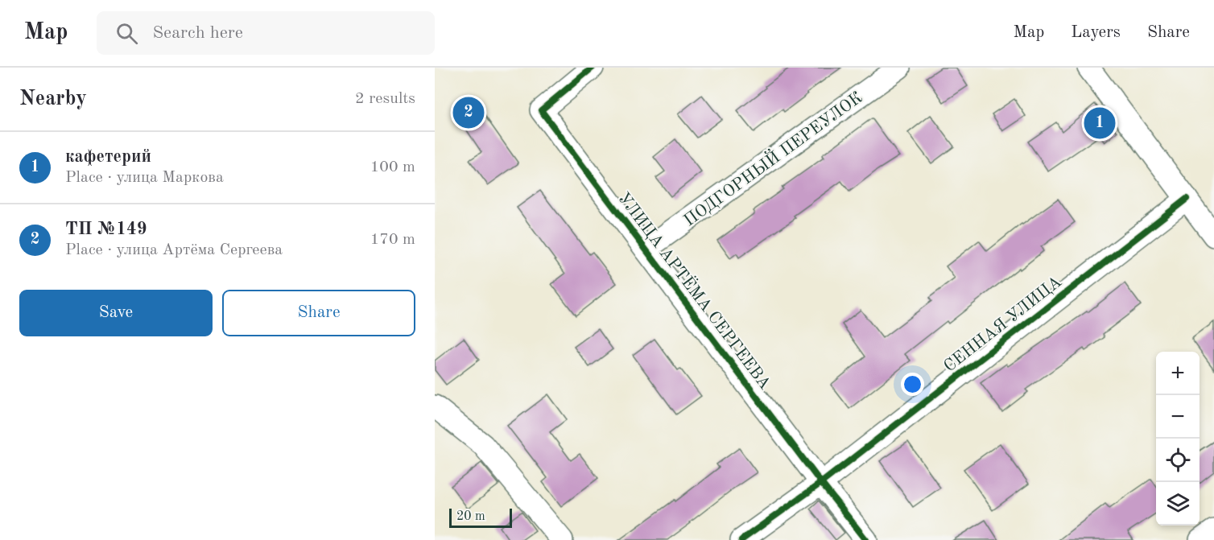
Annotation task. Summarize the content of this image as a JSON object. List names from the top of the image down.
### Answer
{
  "streets": {
    "street": ["ПОДГОРНЫЙ ПЕРЕУЛОК", "УЛИЦА АРТЁМА СЕРГЕЕВА", "СЕННАЯ УЛИЦА"]
  },
  "crossings": [
    ["ПОДГОРНЫЙ ПЕРЕУЛОК", "УЛИЦА АРТЁМА СЕРГЕЕВА"],
    ["УЛИЦА АРТЁМА СЕРГЕЕВА", "СЕННАЯ УЛИЦА"]
  ],
  "scale_bar": "20 m",
  "page": {
    "header": "Map",
    "search": "Search here",
    "nav": ["Map", "Layers", "Share"],
    "heading": ["Nearby", "2 results"],
    "pins": ["2", "1"],
    "list": [
      {
        "mark": "1",
        "name": "кафетерий",
        "note": "Place · улица Маркова",
        "value": "100 m"
      },
      {
        "mark": "2",
        "name": "ТП №149",
        "note": "Place · улица Артёма Сергеева",
        "value": "170 m"
      }
    ],
    "buttons": ["Save", "Share"],
    "map_buttons": ["+", "−"],
    "scale": "20 m"
  }
}
